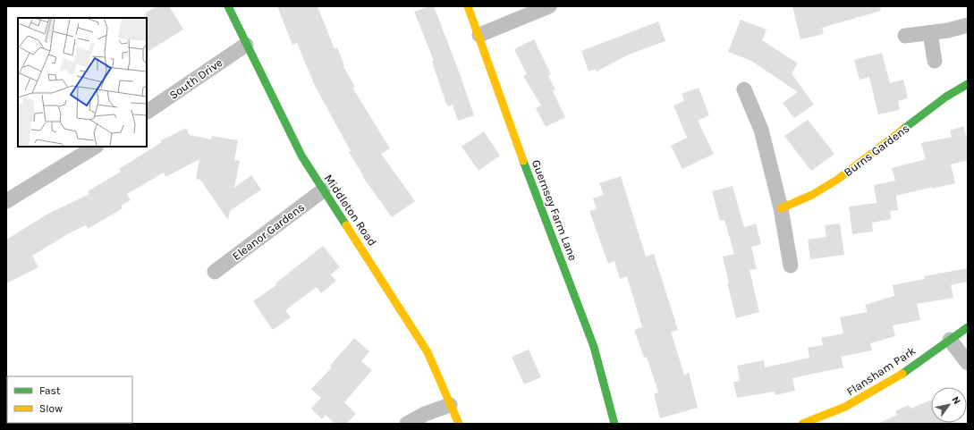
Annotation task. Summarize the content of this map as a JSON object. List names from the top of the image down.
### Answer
{
  "streets": {
    "street": [
      "South Drive",
      "Burns Gardens",
      "Middleton Road",
      "Guernsey Farm Lane",
      "Eleanor Gardens",
      "Flansham Park"
    ]
  },
  "crossings": [
    ["South Drive", "Middleton Road"],
    ["Middleton Road", "Eleanor Gardens"]
  ],
  "legend": ["Fast", "Slow"],
  "north": "top right"
}
